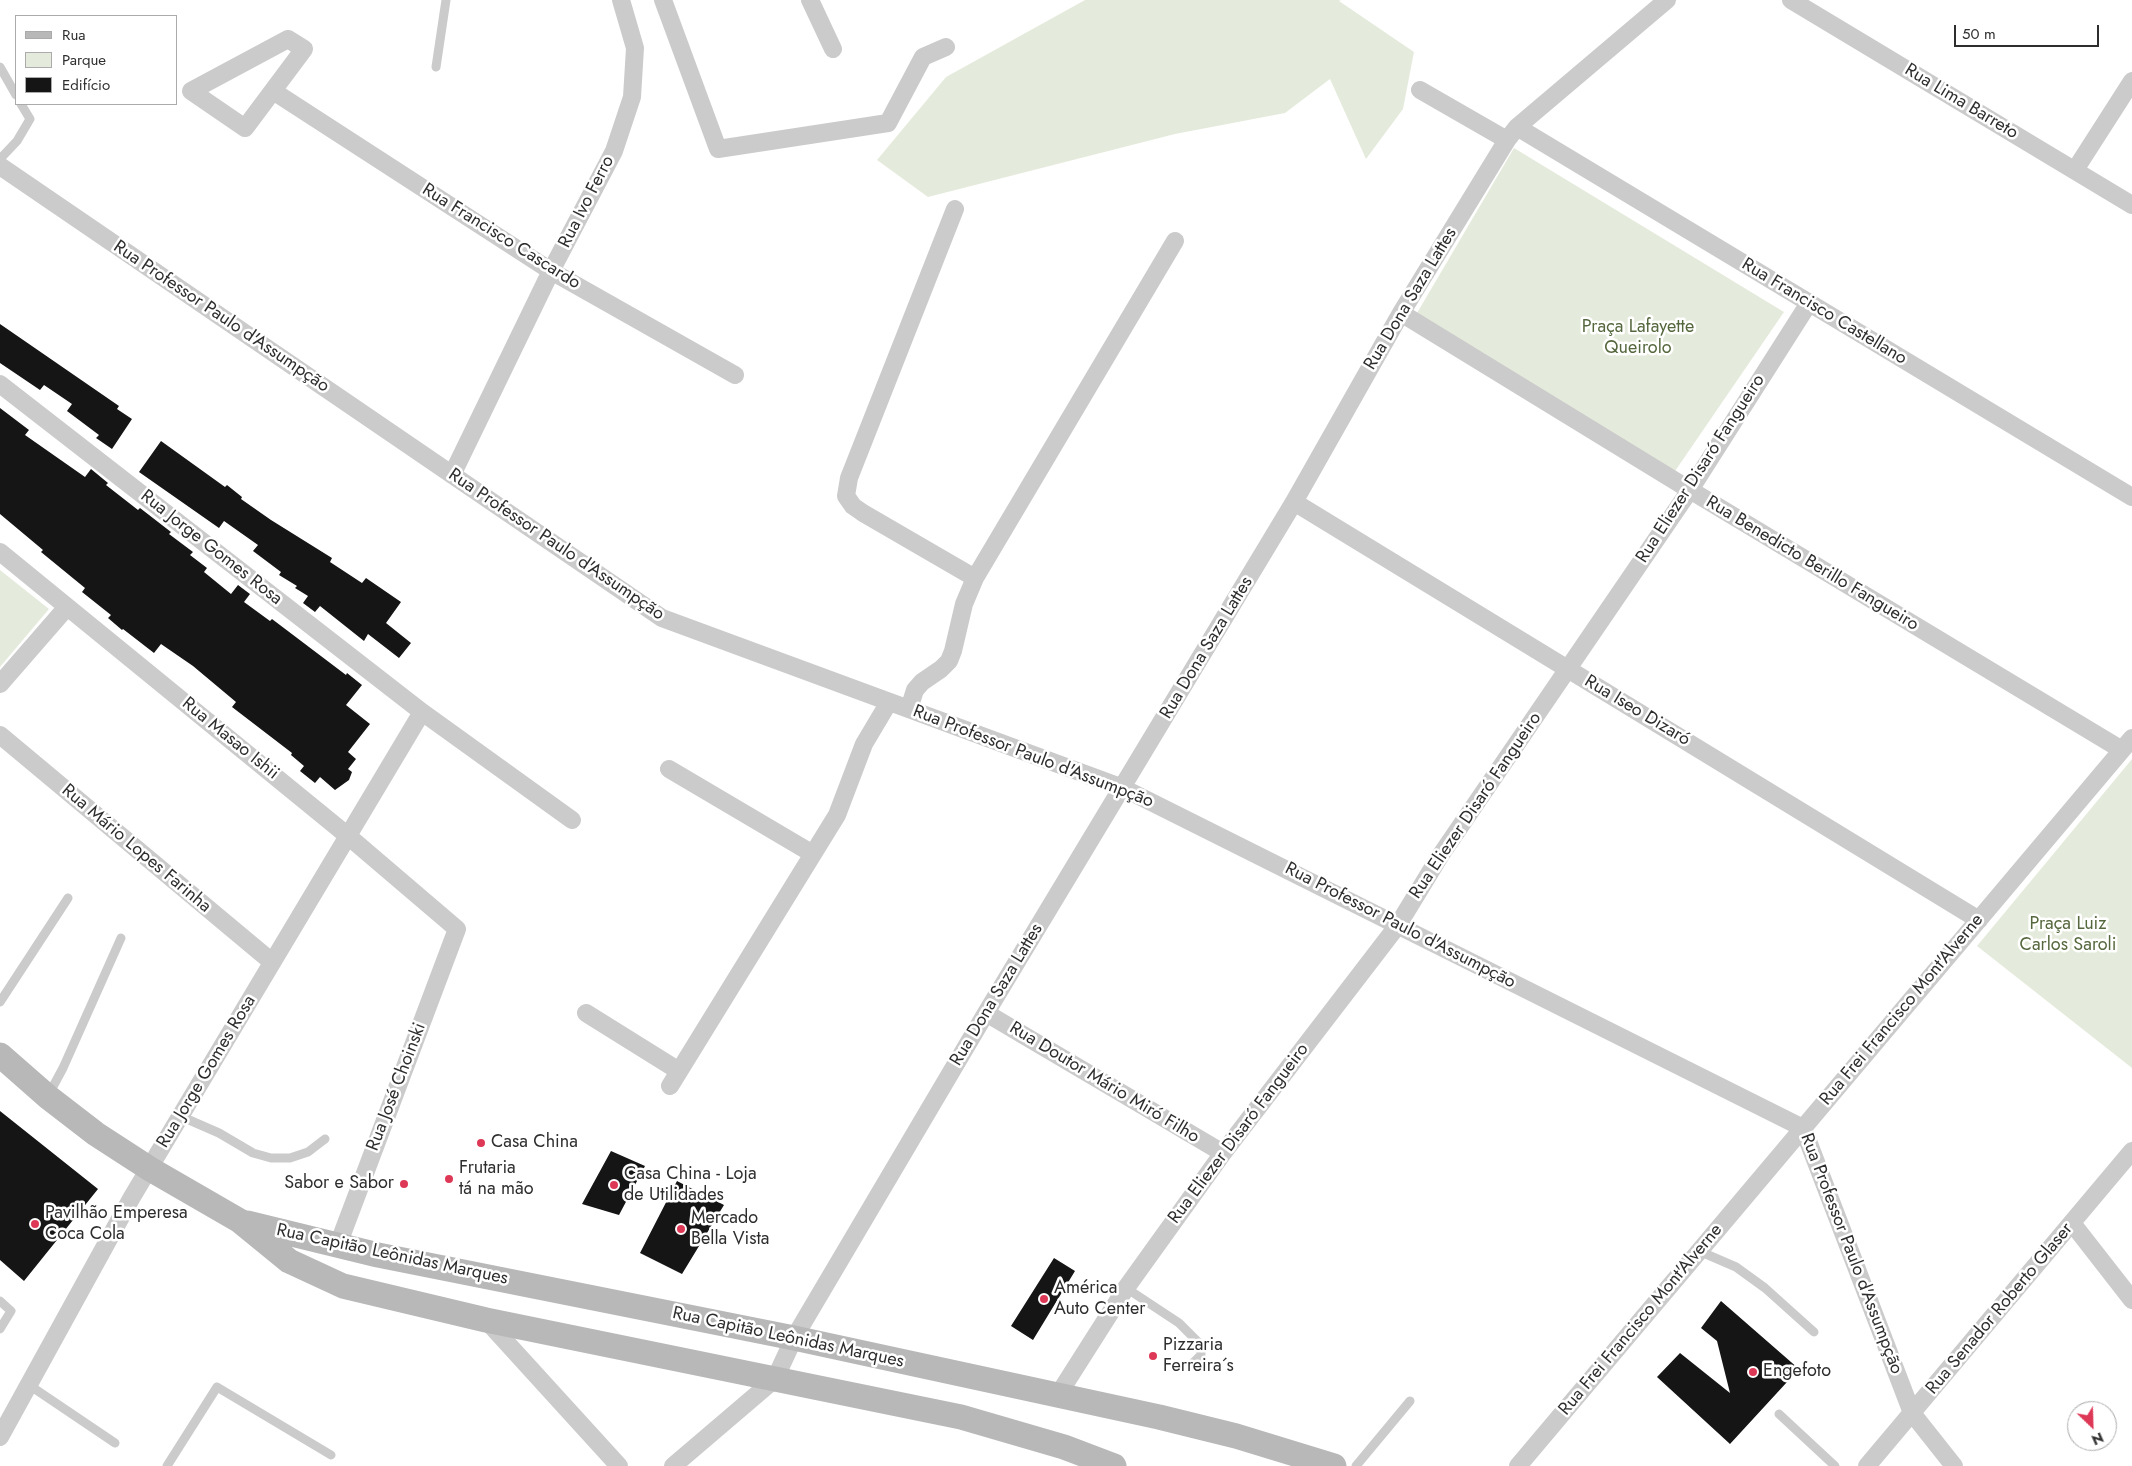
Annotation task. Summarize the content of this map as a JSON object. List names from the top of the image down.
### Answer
{
  "streets": {
    "main road": ["Rua Capitão Leônidas Marques"],
    "street": [
      "Rua Lima Barreto",
      "Rua Ivo Ferro",
      "Rua Francisco Cascardo",
      "Rua Dona Saza Lattes",
      "Rua Francisco Castellano",
      "Rua Professor Paulo d'Assumpção",
      "Rua Eliezer Disaró Fangueiro",
      "Rua Jorge Gomes Rosa",
      "Rua Benedicto Berillo Fangueiro",
      "Rua Iseo Dizaró",
      "Rua Masao Ishii",
      "Rua Mário Lopes Farinha",
      "Rua Frei Francisco Mont'Alverne",
      "Rua Doutor Mário Miró Filho",
      "Rua José Choinski",
      "Rua Senador Roberto Glaser"
    ]
  },
  "crossings": [
    ["Rua Ivo Ferro", "Rua Francisco Cascardo"],
    ["Rua Ivo Ferro", "Rua Professor Paulo d'Assumpção"],
    ["Rua Dona Saza Lattes", "Rua Francisco Castellano"],
    ["Rua Dona Saza Lattes", "Rua Professor Paulo d'Assumpção"],
    ["Rua Dona Saza Lattes", "Rua Benedicto Berillo Fangueiro"],
    ["Rua Dona Saza Lattes", "Rua Iseo Dizaró"],
    ["Rua Dona Saza Lattes", "Rua Doutor Mário Miró Filho"],
    ["Rua Dona Saza Lattes", "Rua Capitão Leônidas Marques"],
    ["Rua Francisco Castellano", "Rua Eliezer Disaró Fangueiro"],
    ["Rua Professor Paulo d'Assumpção", "Rua Eliezer Disaró Fangueiro"],
    ["Rua Professor Paulo d'Assumpção", "Rua Frei Francisco Mont'Alverne"],
    ["Rua Professor Paulo d'Assumpção", "Rua Senador Roberto Glaser"],
    ["Rua Eliezer Disaró Fangueiro", "Rua Benedicto Berillo Fangueiro"],
    ["Rua Eliezer Disaró Fangueiro", "Rua Iseo Dizaró"],
    ["Rua Eliezer Disaró Fangueiro", "Rua Doutor Mário Miró Filho"],
    ["Rua Eliezer Disaró Fangueiro", "Rua Capitão Leônidas Marques"],
    ["Rua Jorge Gomes Rosa", "Rua Masao Ishii"],
    ["Rua Jorge Gomes Rosa", "Rua Mário Lopes Farinha"],
    ["Rua Jorge Gomes Rosa", "Rua Capitão Leônidas Marques"],
    ["Rua Benedicto Berillo Fangueiro", "Rua Frei Francisco Mont'Alverne"],
    ["Rua Iseo Dizaró", "Rua Frei Francisco Mont'Alverne"],
    ["Rua Masao Ishii", "Rua José Choinski"],
    ["Rua José Choinski", "Rua Capitão Leônidas Marques"]
  ],
  "parks": ["Praça Lafayette Queirolo", "Praça Luiz Carlos Saroli"],
  "places": [
    "Casa China",
    "Frutaria tá na mão",
    "Sabor e Sabor",
    "Casa China - Loja de Utilidades",
    "Pavilhão Emperesa Coca Cola",
    "Mercado Bella Vista",
    "América Auto Center",
    "Pizzaria Ferreira´s",
    "Engefoto"
  ],
  "legend": ["Rua", "Parque", "Edifício"],
  "scale_bar": "50 m",
  "north": "bottom right"
}
